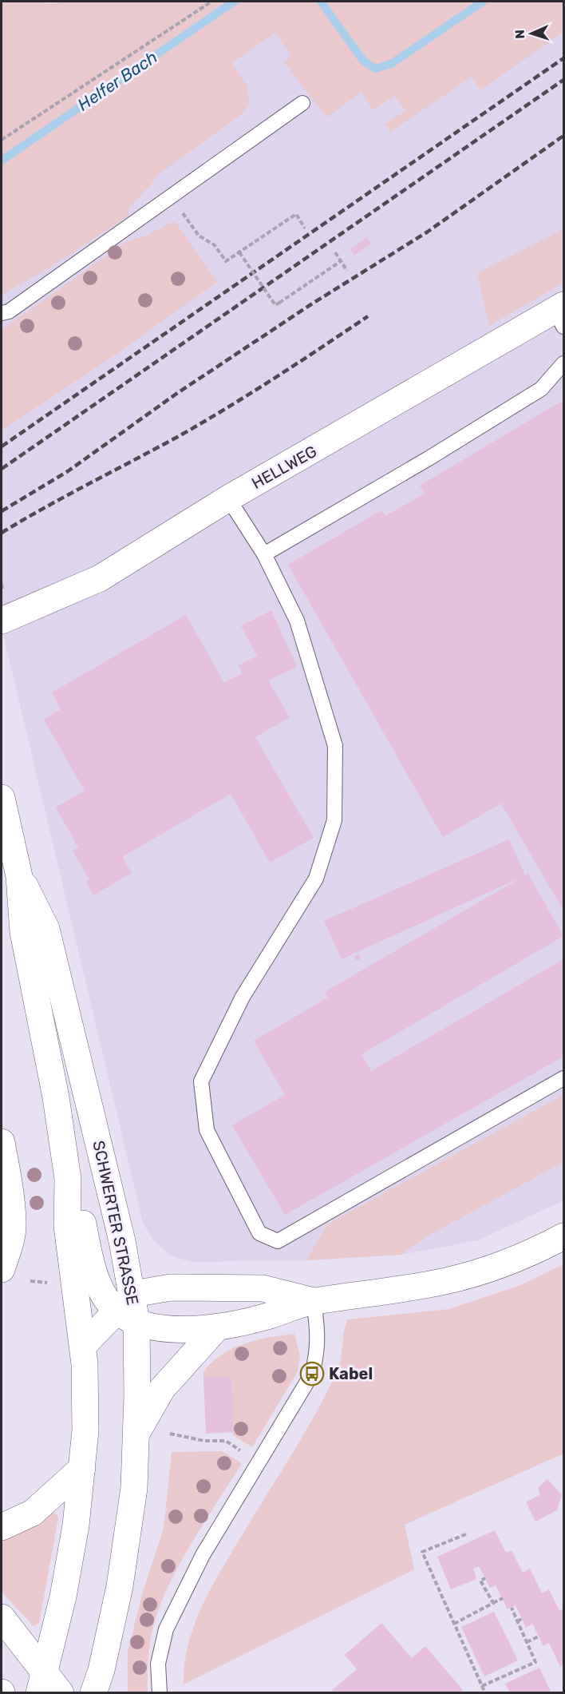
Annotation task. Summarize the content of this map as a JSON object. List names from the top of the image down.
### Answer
{
  "streets": {
    "street": ["HELLWEG", "SCHWERTER STRASSE"]
  },
  "water": ["Helfer Bach"],
  "places": {
    "bus stop": ["Kabel"]
  },
  "north": "left"
}
